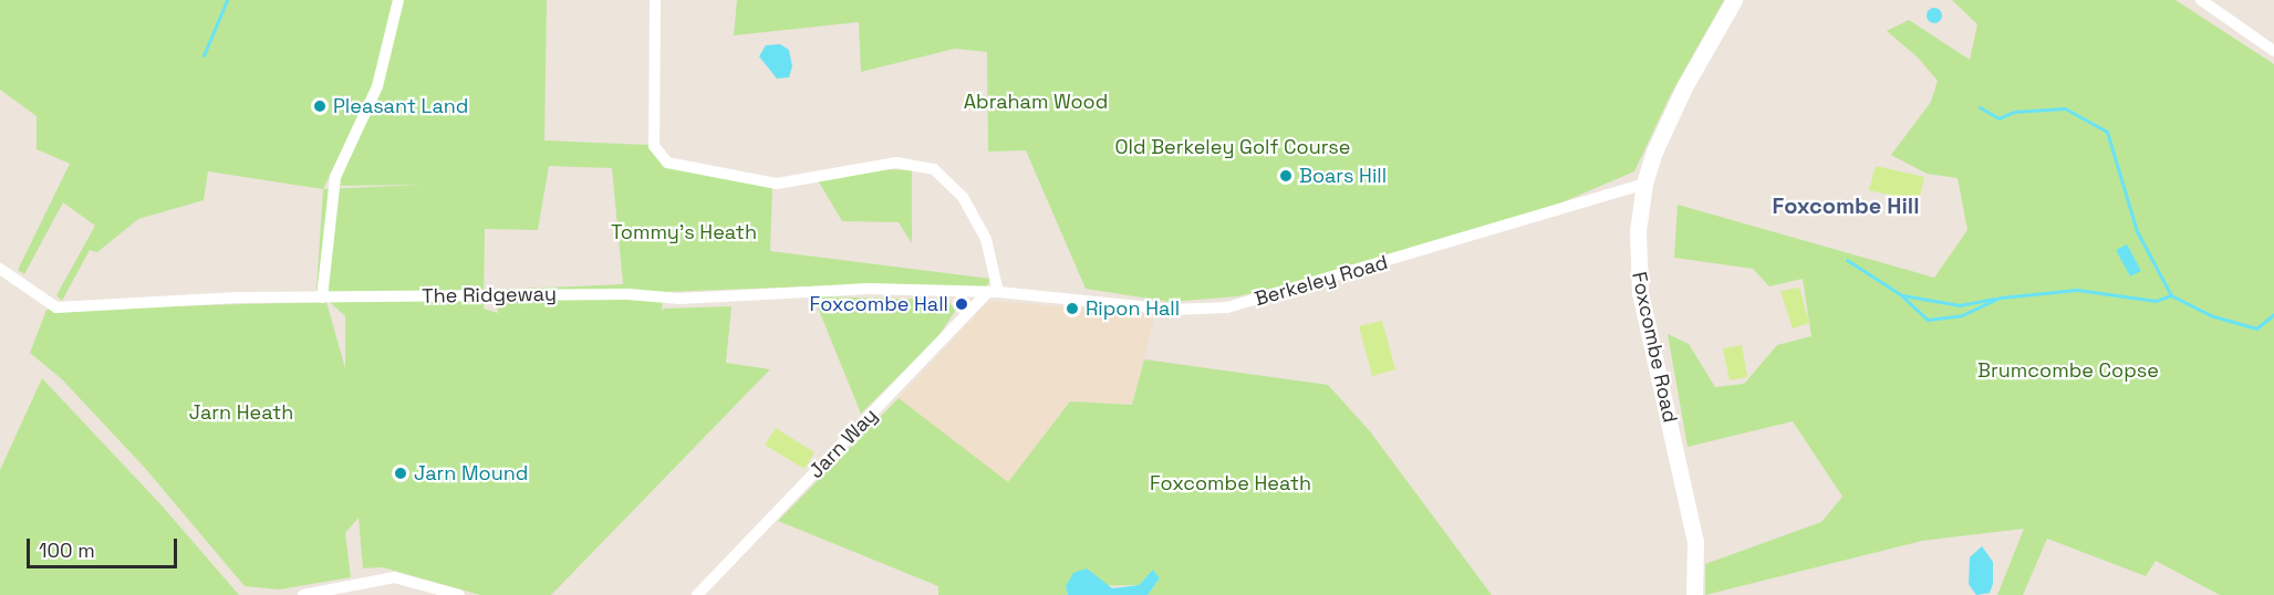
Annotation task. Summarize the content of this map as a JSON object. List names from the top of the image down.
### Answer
{
  "streets": {
    "street": [
      "Berkeley Road",
      "The Ridgeway",
      "Foxcombe Road",
      "Jarn Way"
    ]
  },
  "crossings": [
    ["Berkeley Road", "The Ridgeway"],
    ["Berkeley Road", "Foxcombe Road"],
    ["Berkeley Road", "Jarn Way"],
    ["The Ridgeway", "Jarn Way"]
  ],
  "districts": ["Foxcombe Hill"],
  "parks": [
    "Abraham Wood",
    "Old Berkeley Golf Course",
    "Tommy's Heath",
    "Brumcombe Copse",
    "Jarn Heath",
    "Foxcombe Heath"
  ],
  "places": [
    "Pleasant Land",
    "Boars Hill",
    "Foxcombe Hall",
    "Ripon Hall",
    "Jarn Mound"
  ],
  "scale_bar": "100 m"
}
